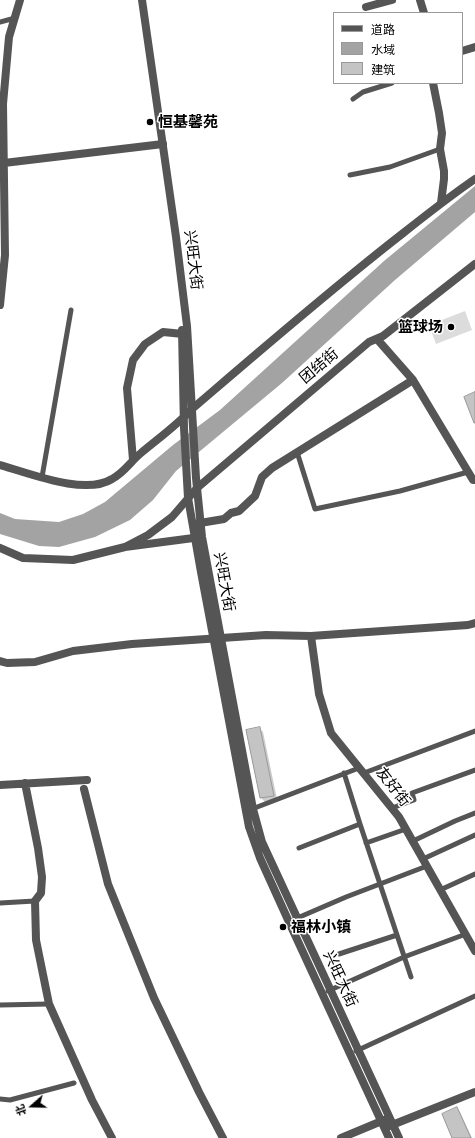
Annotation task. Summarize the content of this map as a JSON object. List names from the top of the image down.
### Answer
{
  "streets": {
    "street": ["兴旺大街", "团结街", "友好街"]
  },
  "crossings": [
    ["兴旺大街", "团结街"]
  ],
  "places": ["恒基馨苑", "篮球场", "福林小镇"],
  "legend": ["道路", "水域", "建筑"],
  "north": "left"
}
